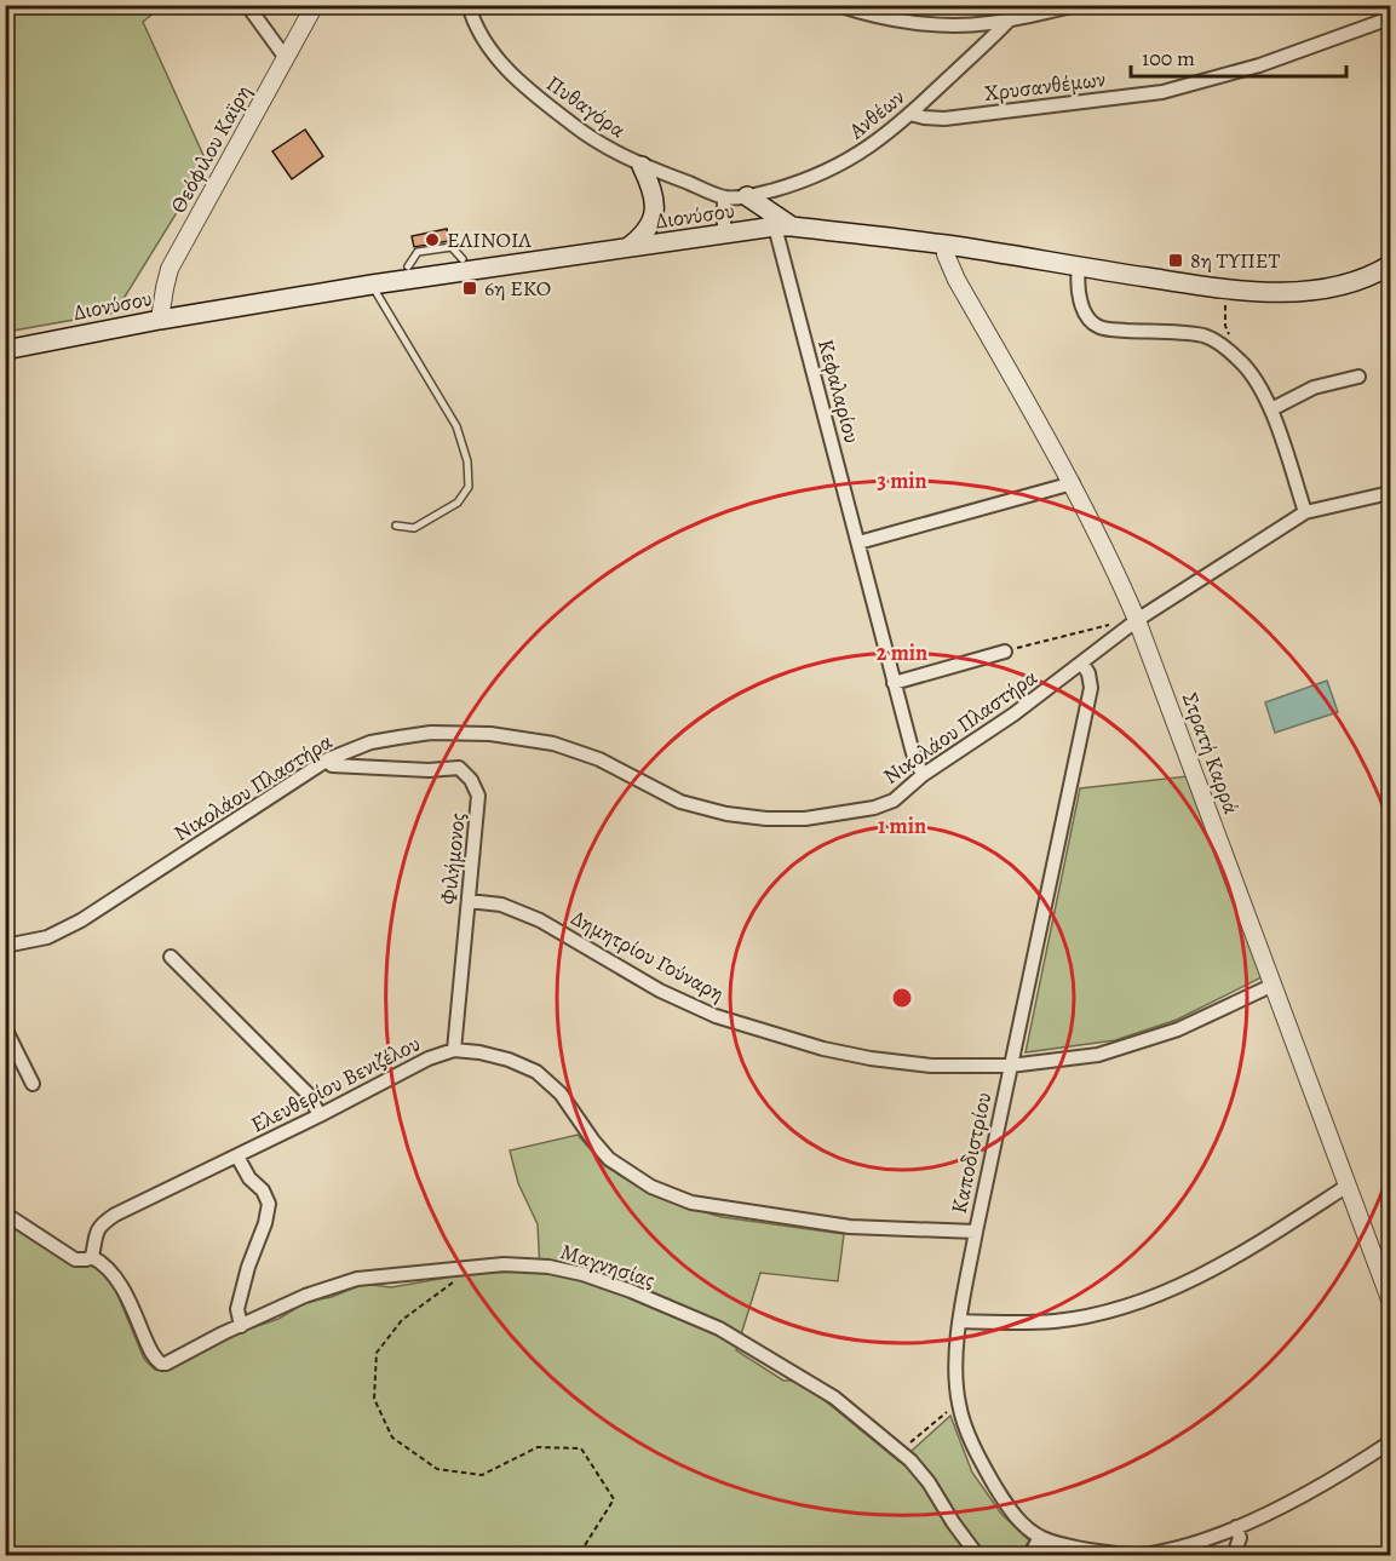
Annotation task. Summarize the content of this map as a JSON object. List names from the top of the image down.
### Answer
{
  "streets": {
    "main road": ["Διονύσου"],
    "street": [
      "Χρυσανθέμων",
      "Πυθαγόρα",
      "Ανθέων",
      "Θεόφιλου Καϊρη",
      "Κεφαλαρίου",
      "Νικολάου Πλαστήρα",
      "Στρατή Καρρά",
      "Φιλήμονος",
      "Δημητρίου Γούναρη",
      "Ελευθερίου Βενιζέλου",
      "Καποδιστρίου",
      "Μαγνησίας"
    ]
  },
  "crossings": [
    ["Χρυσανθέμων", "Ανθέων"],
    ["Πυθαγόρα", "Ανθέων"],
    ["Θεόφιλου Καϊρη", "Διονύσου"],
    ["Διονύσου", "Κεφαλαρίου"],
    ["Διονύσου", "Στρατή Καρρά"],
    ["Κεφαλαρίου", "Νικολάου Πλαστήρα"],
    ["Νικολάου Πλαστήρα", "Στρατή Καρρά"],
    ["Νικολάου Πλαστήρα", "Φιλήμονος"],
    ["Νικολάου Πλαστήρα", "Καποδιστρίου"],
    ["Στρατή Καρρά", "Δημητρίου Γούναρη"],
    ["Φιλήμονος", "Δημητρίου Γούναρη"],
    ["Φιλήμονος", "Ελευθερίου Βενιζέλου"],
    ["Δημητρίου Γούναρη", "Καποδιστρίου"],
    ["Ελευθερίου Βενιζέλου", "Καποδιστρίου"],
    ["Ελευθερίου Βενιζέλου", "Μαγνησίας"]
  ],
  "places": {
    "other": ["ΕΛΙΝΟΙΛ"],
    "transit": ["8η ΤΥΠΕΤ", "6η ΕΚΟ"]
  },
  "scale_bar": "100 m",
  "rings": ["3 min", "2 min", "1 min"]
}
